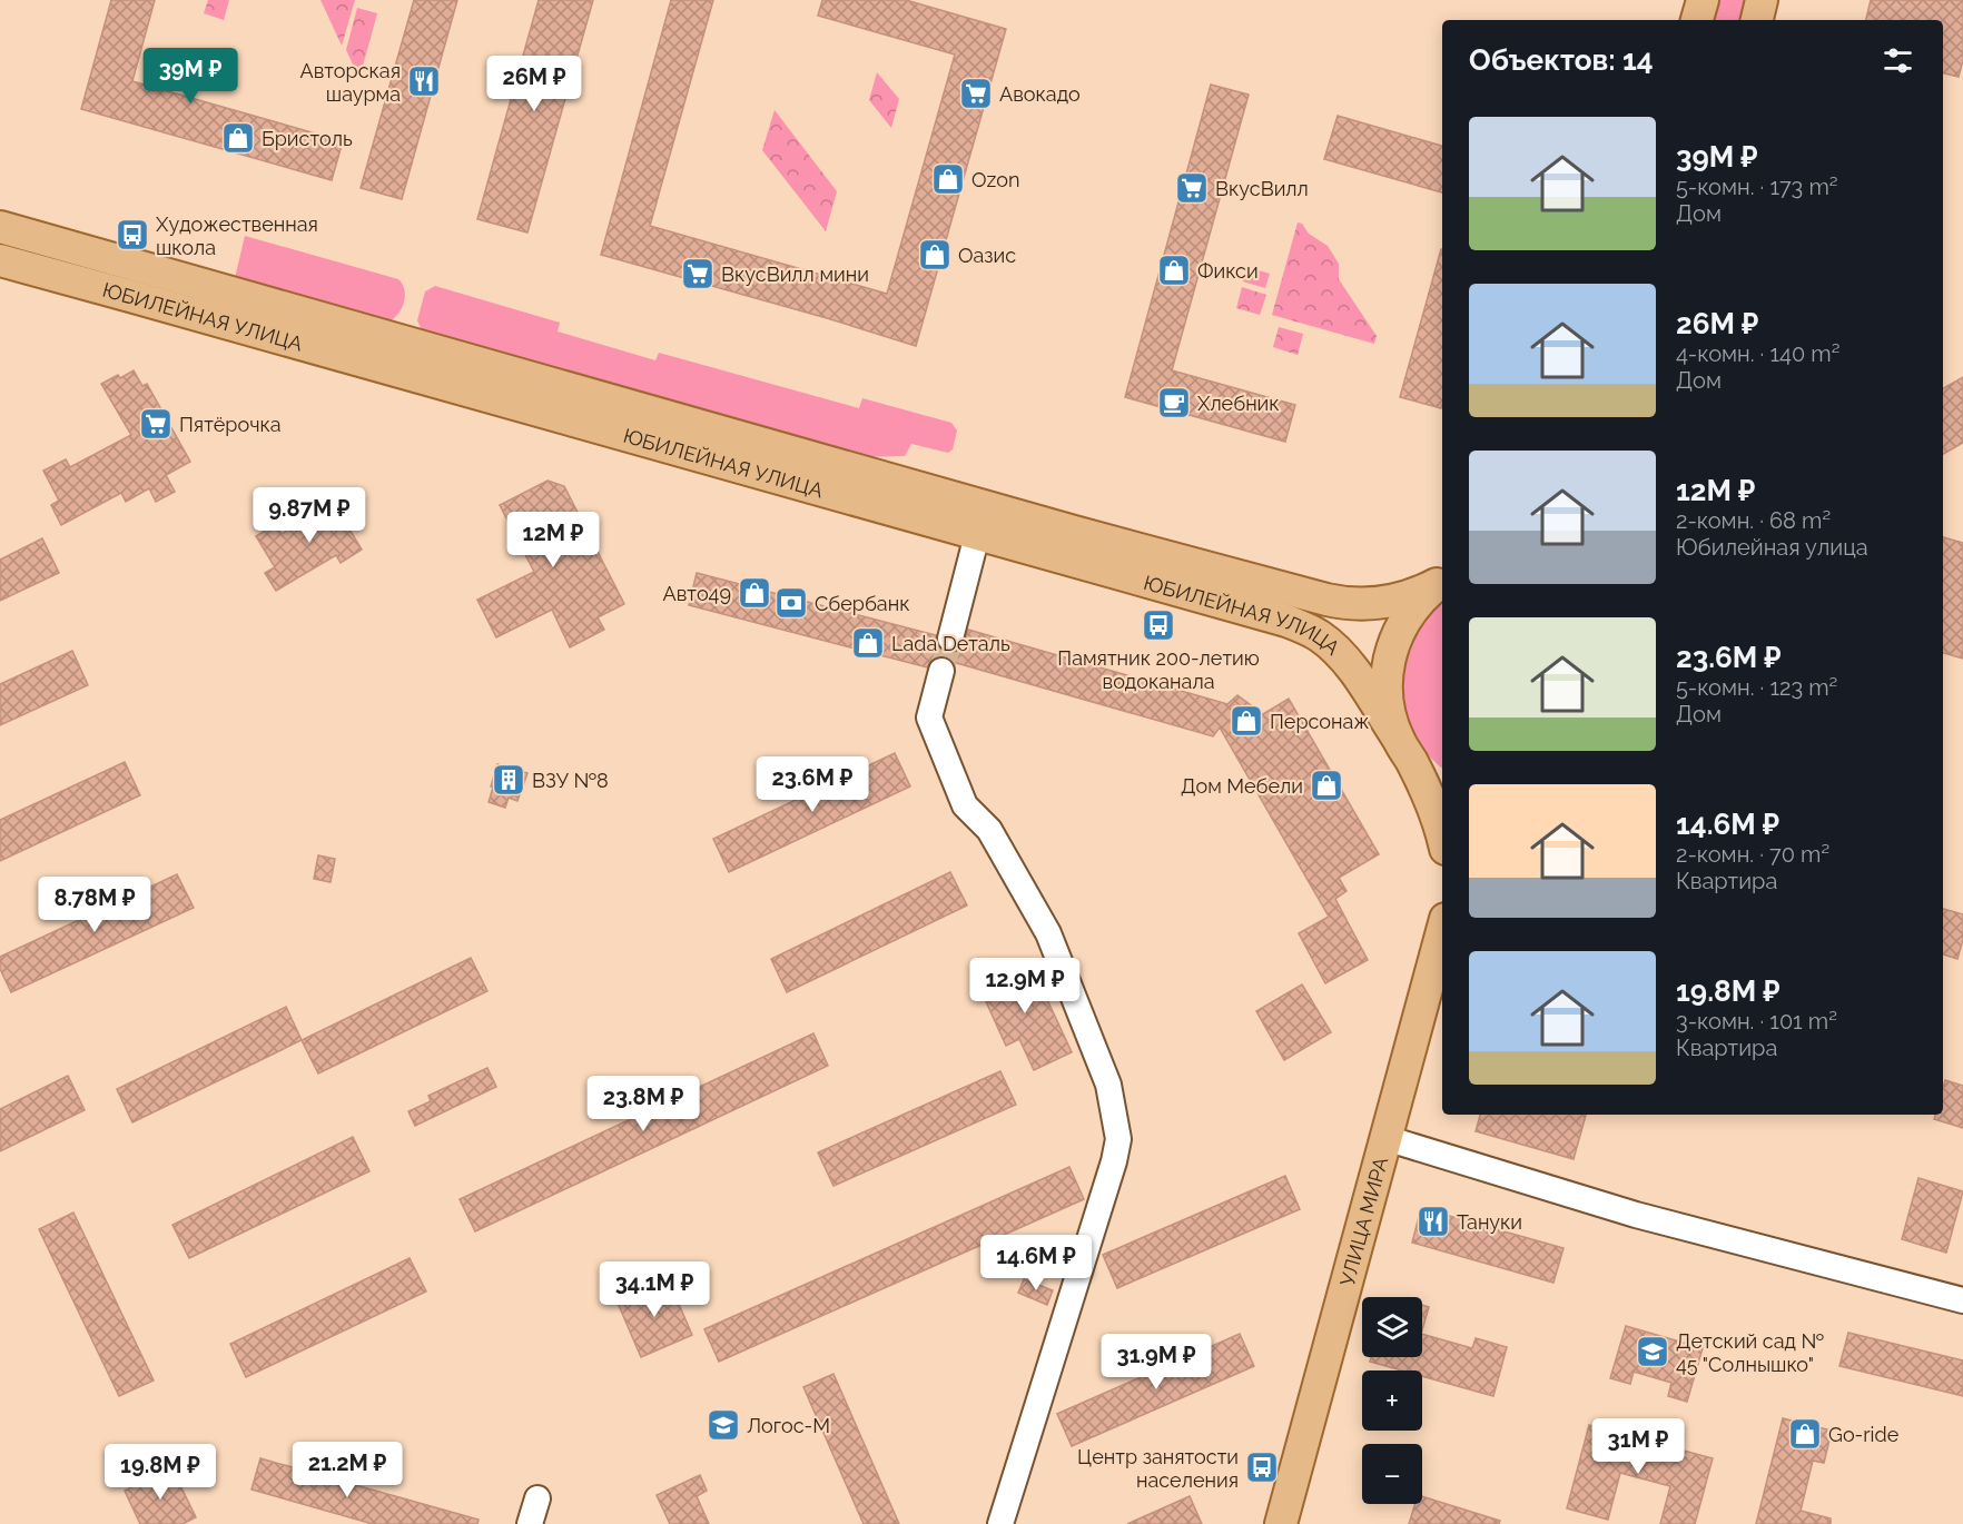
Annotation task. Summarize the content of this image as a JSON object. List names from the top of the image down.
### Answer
{
  "streets": {
    "main road": ["ЮБИЛЕЙНАЯ УЛИЦА", "УЛИЦА МИРА"]
  },
  "places": {
    "restaurant": ["Авторская шаурма", "Тануки"],
    "supermarket": [
      "Авокадо",
      "ВкусВилл",
      "ВкусВилл мини",
      "Пятёрочка"
    ],
    "shop": [
      "Бристоль",
      "Ozon",
      "Оазис",
      "Фикси",
      "Авто49",
      "Lada Dеталь",
      "Персонаж",
      "Дом Мебели",
      "Go-ride"
    ],
    "bus stop": ["Художественная школа", "Памятник 200-летию водоканала", "Центр занятости населения"],
    "cafe": ["Хлебник"],
    "bank": ["Сбербанк"],
    "building": ["ВЗУ №8"],
    "school or university": ["Детский сад № 45 \"Солнышко\"", "Логос-М"]
  },
  "page": {
    "heading": "Объектов: 14",
    "price": [
      "39M ₽",
      "26M ₽",
      "9.87M ₽",
      "12M ₽",
      "23.6M ₽",
      "8.78M ₽",
      "12.9M ₽",
      "23.8M ₽",
      "14.6M ₽",
      "34.1M ₽",
      "31.9M ₽",
      "31M ₽",
      "21.2M ₽",
      "19.8M ₽"
    ],
    "list": [
      {
        "name": "39M ₽",
        "note": "5-комн. · 173 m² · Дом"
      },
      {
        "name": "26M ₽",
        "note": "4-комн. · 140 m² · Дом"
      },
      {
        "name": "12M ₽",
        "note": "2-комн. · 68 m² · Юбилейная улица"
      },
      {
        "name": "23.6M ₽",
        "note": "5-комн. · 123 m² · Дом"
      },
      {
        "name": "14.6M ₽",
        "note": "2-комн. · 70 m² · Квартира"
      },
      {
        "name": "19.8M ₽",
        "note": "3-комн. · 101 m² · Квартира"
      }
    ],
    "map_buttons": ["+", "−"]
  }
}
